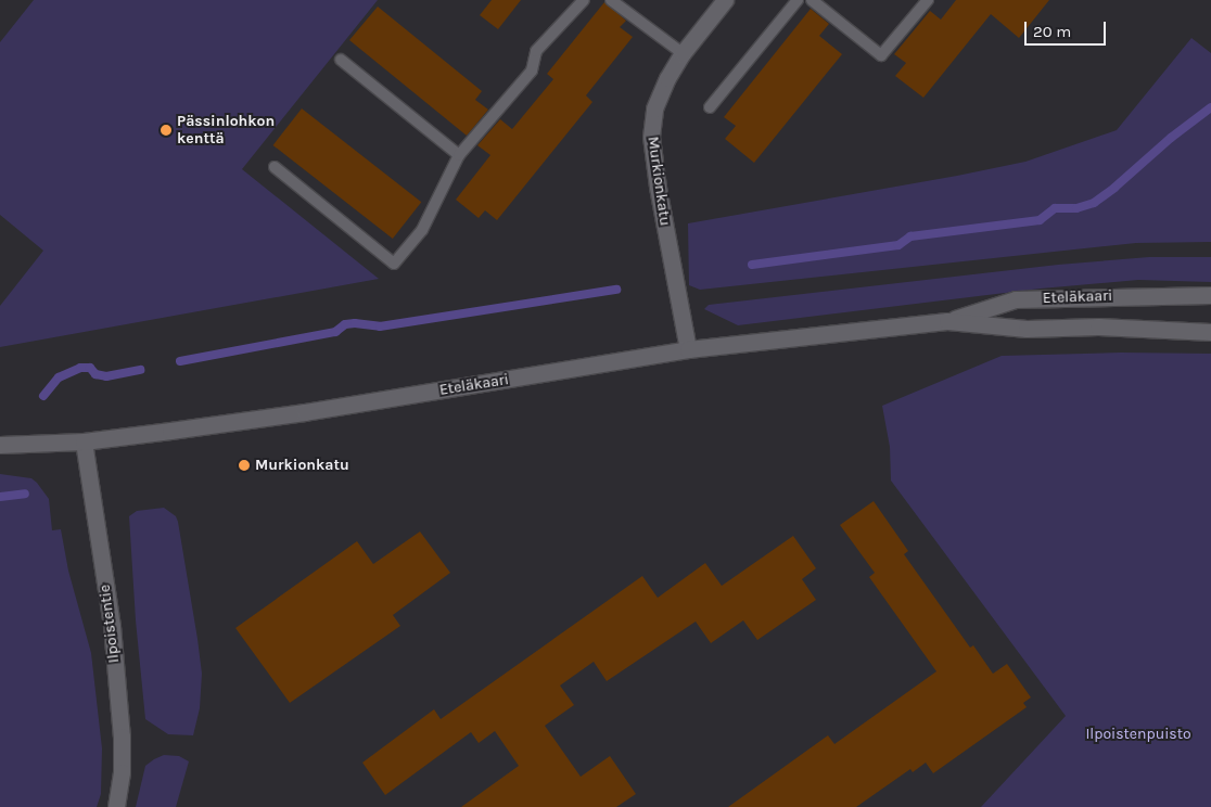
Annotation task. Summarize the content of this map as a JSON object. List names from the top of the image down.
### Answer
{
  "streets": {
    "main road": ["Murkionkatu", "Eteläkaari", "Ilpoistentie"]
  },
  "crossings": [
    ["Murkionkatu", "Eteläkaari"],
    ["Eteläkaari", "Ilpoistentie"]
  ],
  "parks": ["Ilpoistenpuisto"],
  "places": ["Pässinlohkon kenttä", "Murkionkatu"],
  "scale_bar": "20 m"
}
